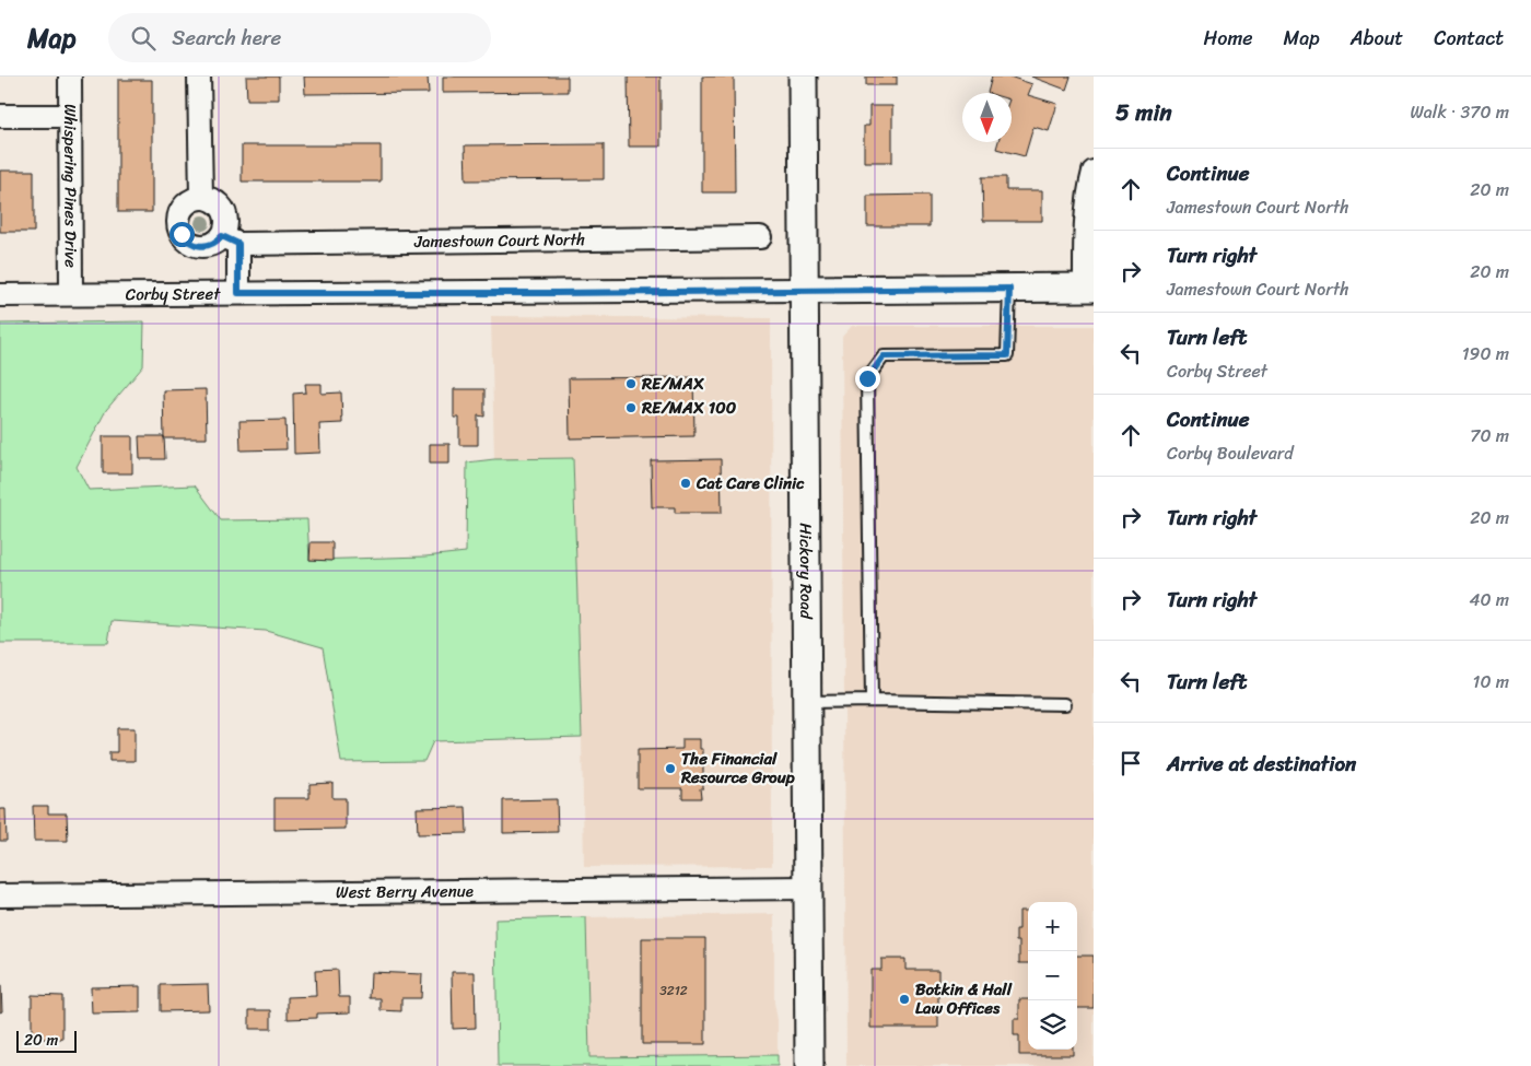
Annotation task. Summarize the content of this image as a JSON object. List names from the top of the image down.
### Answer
{
  "streets": {
    "street": [
      "Whispering Pines Drive",
      "Jamestown Court North",
      "Corby Street",
      "Hickory Road",
      "West Berry Avenue"
    ]
  },
  "crossings": [
    ["Whispering Pines Drive", "Corby Street"],
    ["Corby Street", "Hickory Road"],
    ["Hickory Road", "West Berry Avenue"]
  ],
  "places": [
    "RE/MAX",
    "RE/MAX 100",
    "Cat Care Clinic",
    "The Financial Resource Group",
    "Botkin & Hall Law Offices"
  ],
  "house_numbers": ["3212"],
  "scale_bar": "20 m",
  "north": "bottom",
  "page": {
    "header": "Map",
    "search": "Search here",
    "nav": [
      "Home",
      "Map",
      "About",
      "Contact"
    ],
    "heading": ["5 min", "Walk · 370 m"],
    "list": [
      ["Continue", "Jamestown Court North", "20 m"],
      ["Turn right", "Jamestown Court North", "20 m"],
      ["Turn left", "Corby Street", "190 m"],
      ["Continue", "Corby Boulevard", "70 m"],
      ["Turn right", "20 m"],
      ["Turn right", "40 m"],
      ["Turn left", "10 m"],
      "Arrive at destination"
    ],
    "map_buttons": ["+", "−"],
    "scale": "20 m"
  }
}
